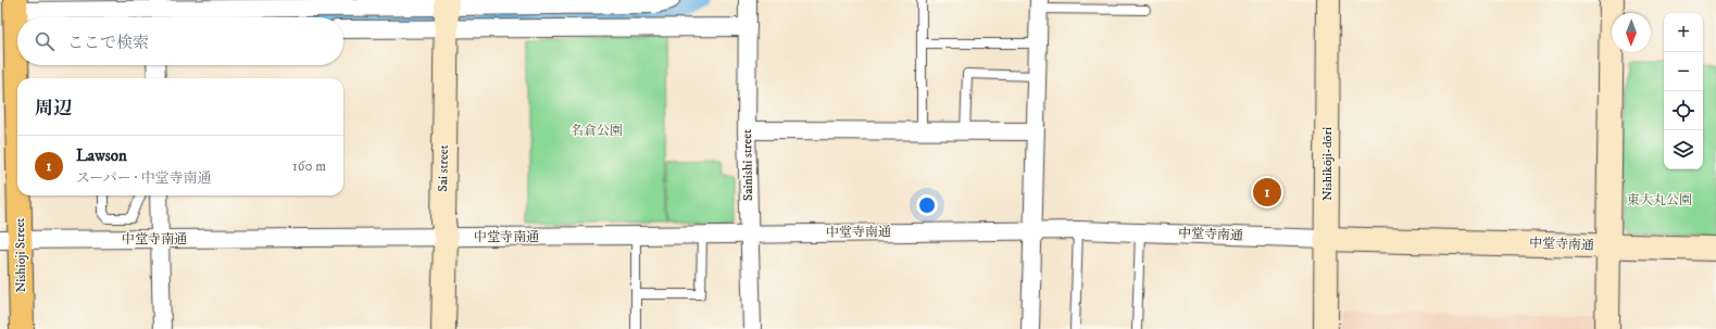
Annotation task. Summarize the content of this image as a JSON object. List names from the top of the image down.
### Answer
{
  "streets": {
    "main road": ["Nishioji Street"],
    "street": [
      "Nishikōji-dōri",
      "Sainishi street",
      "Sai street",
      "中堂寺南通"
    ]
  },
  "crossings": [
    ["Nishikōji-dōri", "中堂寺南通"],
    ["Sainishi street", "中堂寺南通"],
    ["Sai street", "中堂寺南通"],
    ["中堂寺南通", "Nishioji Street"]
  ],
  "parks": ["名倉公園", "東大丸公園"],
  "north": "bottom",
  "page": {
    "map_buttons": ["+", "−"],
    "search": "ここで検索",
    "heading": "周辺",
    "list": [
      {
        "mark": "1",
        "name": "Lawson",
        "note": "スーパー · 中堂寺南通",
        "value": "160 m"
      }
    ],
    "pins": "1"
  }
}
